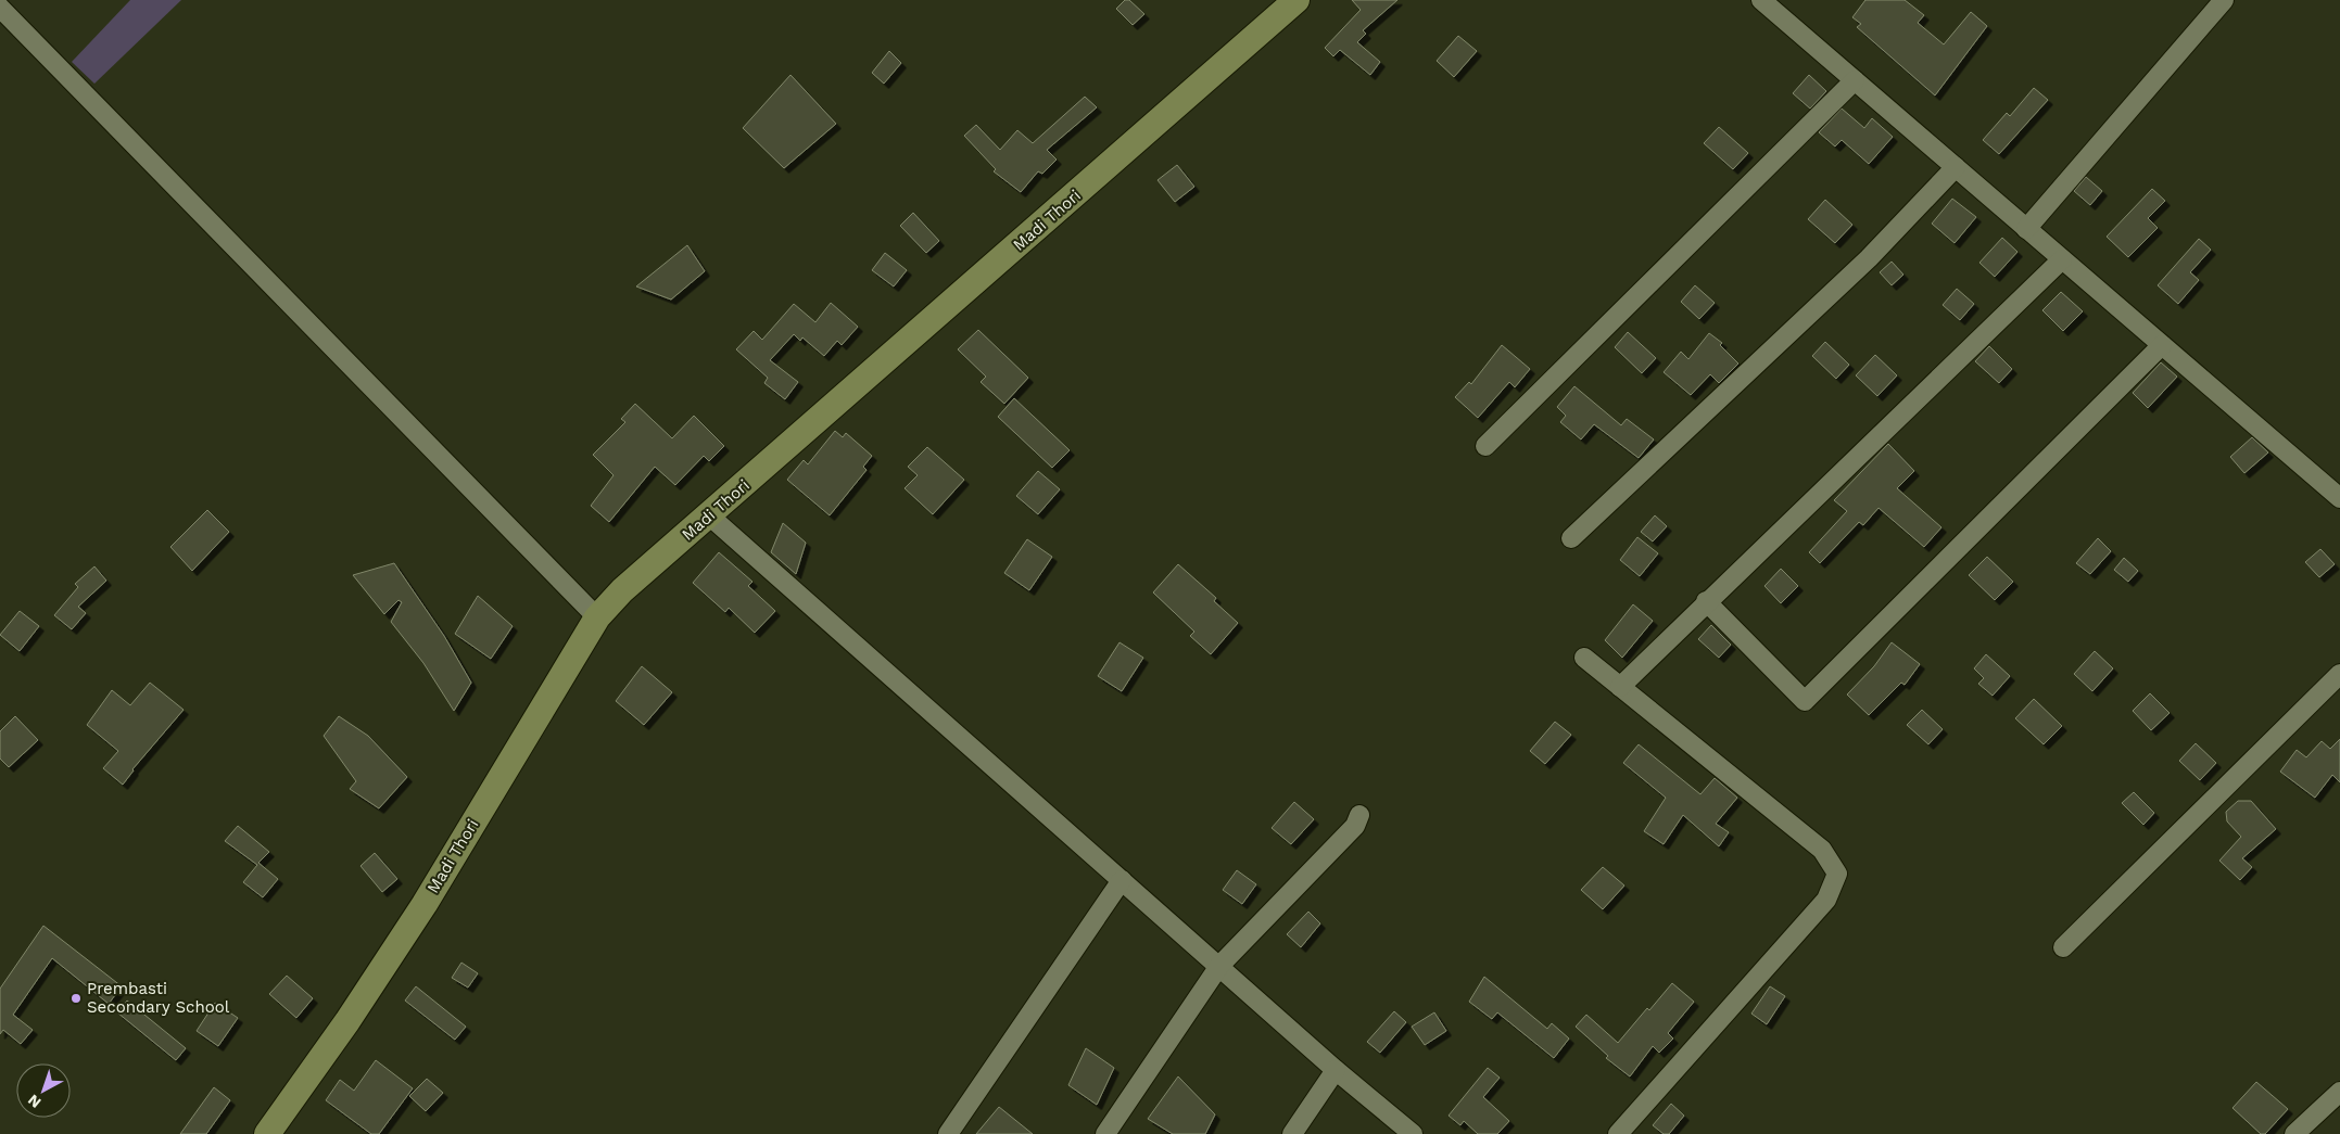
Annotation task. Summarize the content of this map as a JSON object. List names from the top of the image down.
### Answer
{
  "streets": {
    "main road": ["Madi Thori"]
  },
  "places": ["Prembasti Secondary School"],
  "north": "bottom left"
}
